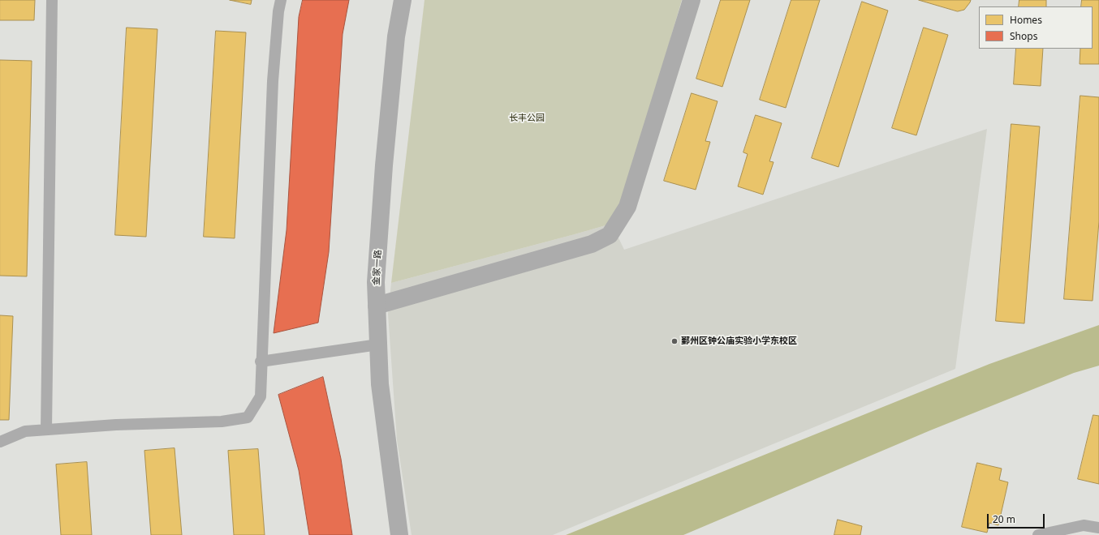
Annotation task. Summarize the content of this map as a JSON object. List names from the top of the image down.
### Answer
{
  "streets": {
    "street": ["金家一路"]
  },
  "parks": ["长丰公园"],
  "places": ["鄞州区钟公庙实验小学东校区"],
  "legend": ["Homes", "Shops"],
  "scale_bar": "20 m"
}
